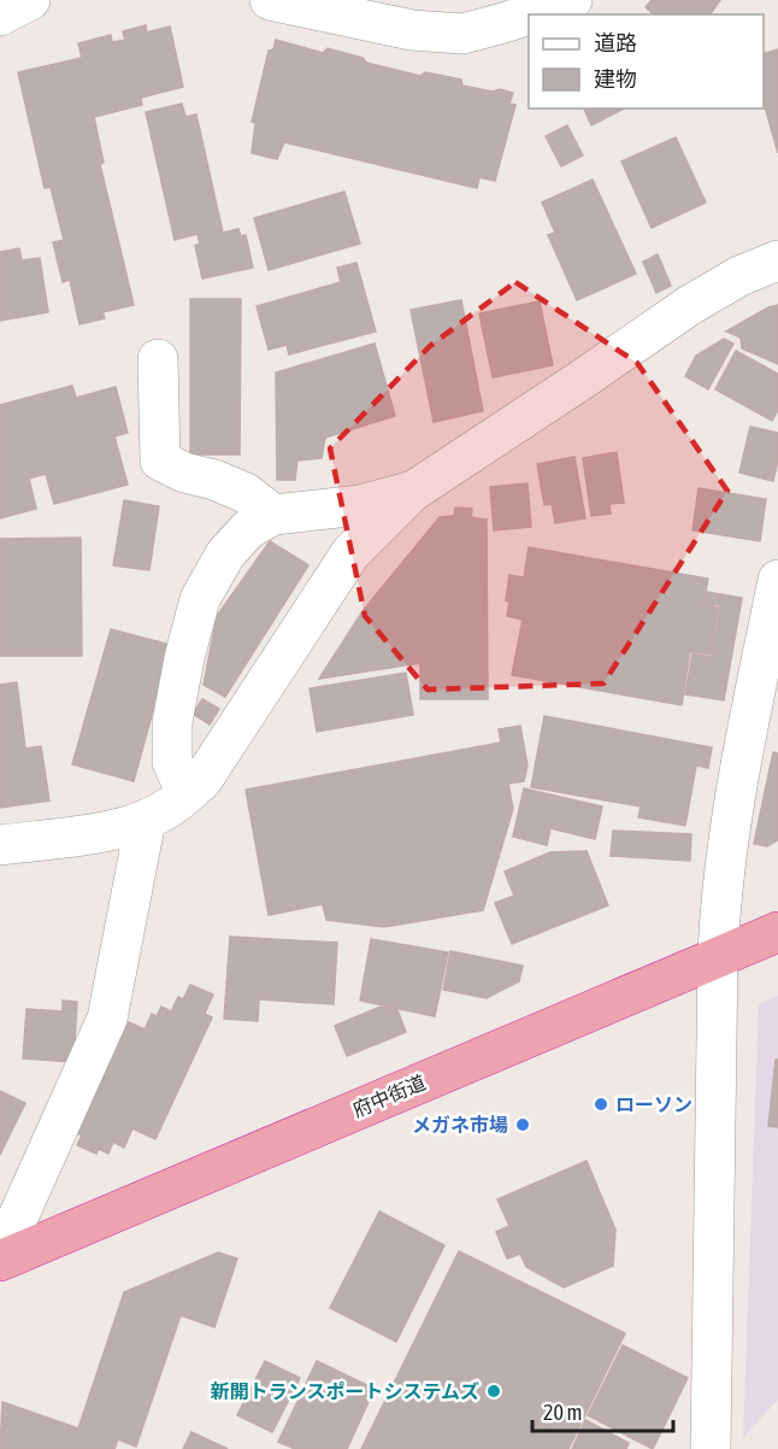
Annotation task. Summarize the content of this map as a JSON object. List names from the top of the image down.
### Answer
{
  "streets": {
    "highway": ["府中街道"]
  },
  "places": ["ローソン", "メガネ市場", "新開トランスポートシステムズ"],
  "legend": ["道路", "建物"],
  "scale_bar": "20 m"
}
